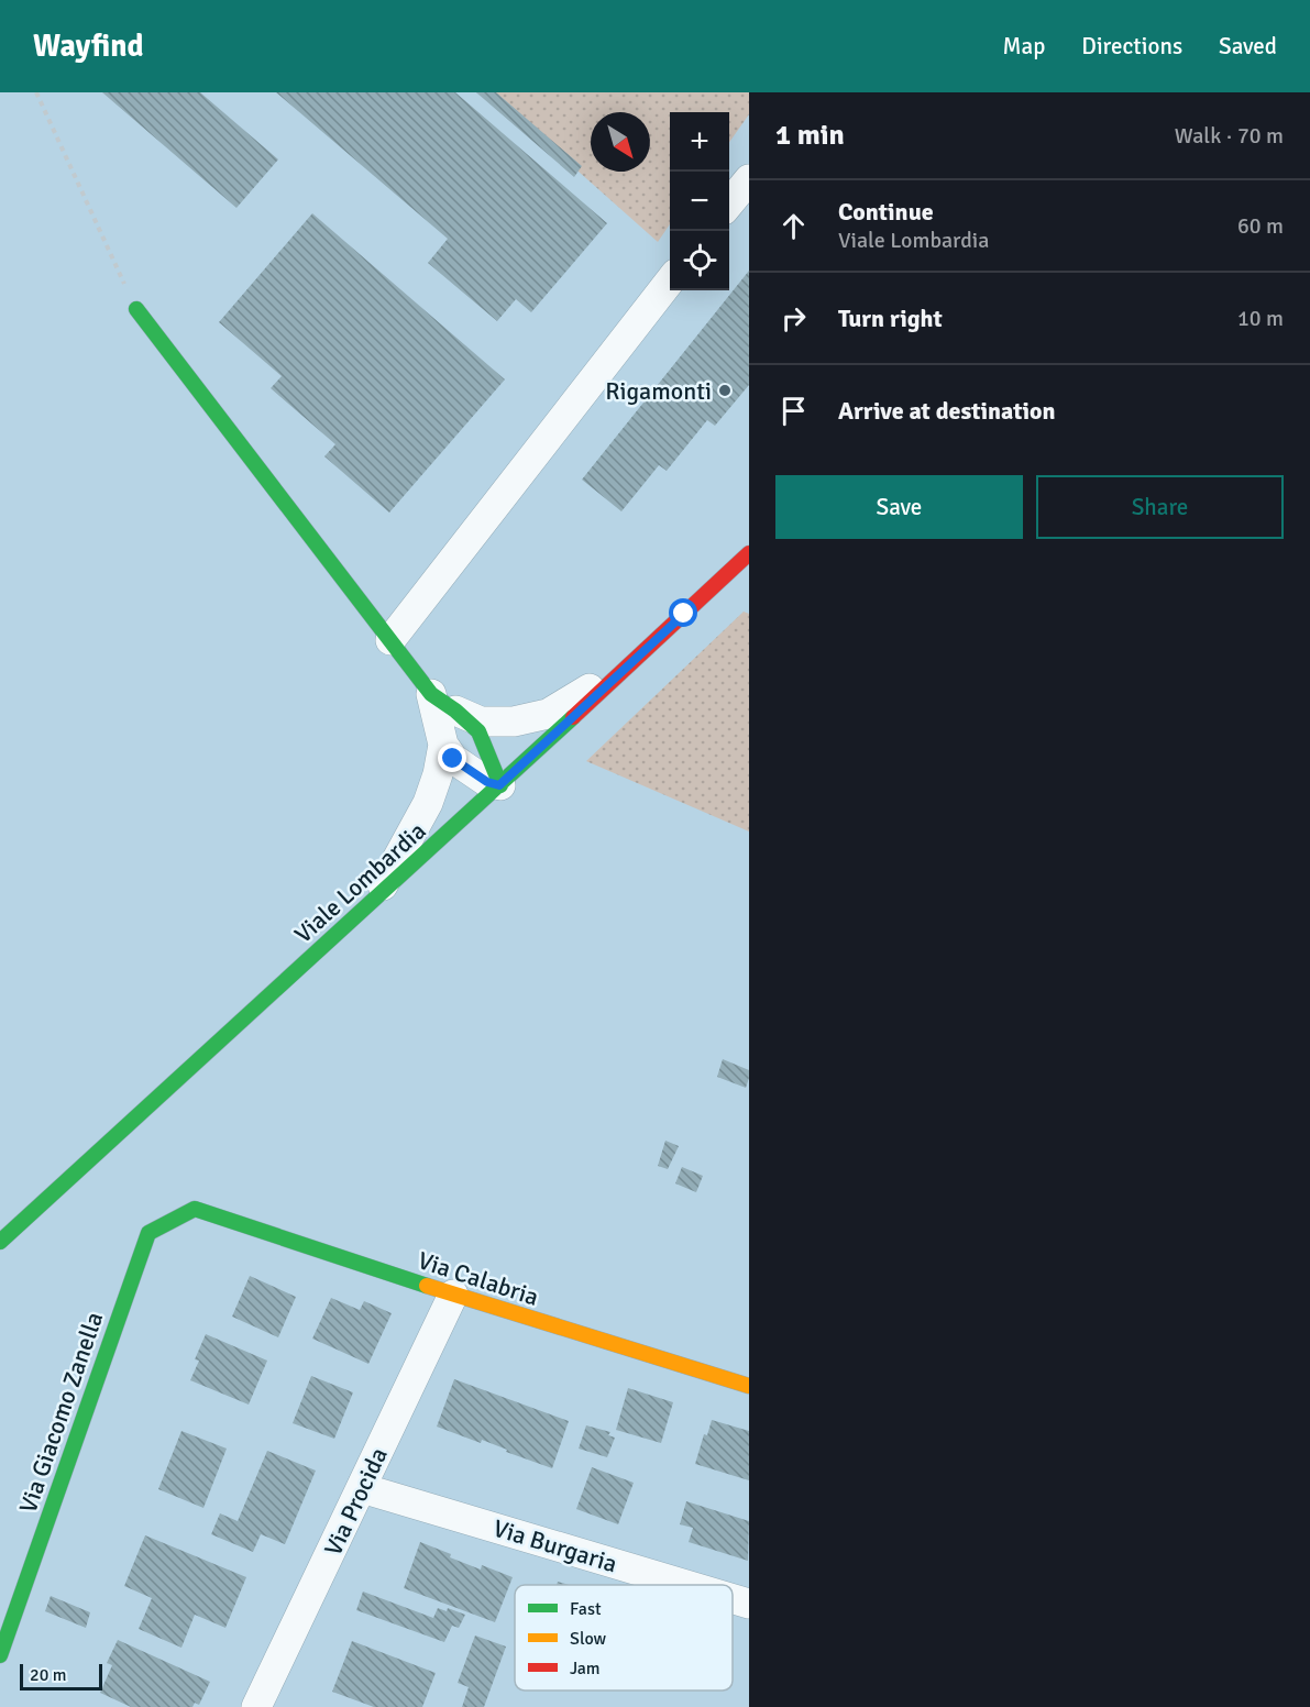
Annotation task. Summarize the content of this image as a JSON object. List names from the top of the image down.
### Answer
{
  "streets": {
    "street": [
      "Viale Lombardia",
      "Via Calabria",
      "Via Giacomo Zanella",
      "Via Procida",
      "Via Burgaria"
    ]
  },
  "crossings": [
    ["Via Calabria", "Via Giacomo Zanella"],
    ["Via Calabria", "Via Procida"],
    ["Via Procida", "Via Burgaria"]
  ],
  "places": ["Rigamonti"],
  "legend": ["Fast", "Slow", "Jam"],
  "scale_bar": "20 m",
  "north": "bottom right",
  "page": {
    "header": "Wayfind",
    "nav": ["Map", "Directions", "Saved"],
    "heading": ["1 min", "Walk · 70 m"],
    "map_buttons": ["+", "−"],
    "list": [
      ["Continue", "Viale Lombardia", "60 m"],
      ["Turn right", "10 m"],
      "Arrive at destination"
    ],
    "buttons": ["Save", "Share"],
    "scale": "20 m"
  }
}
